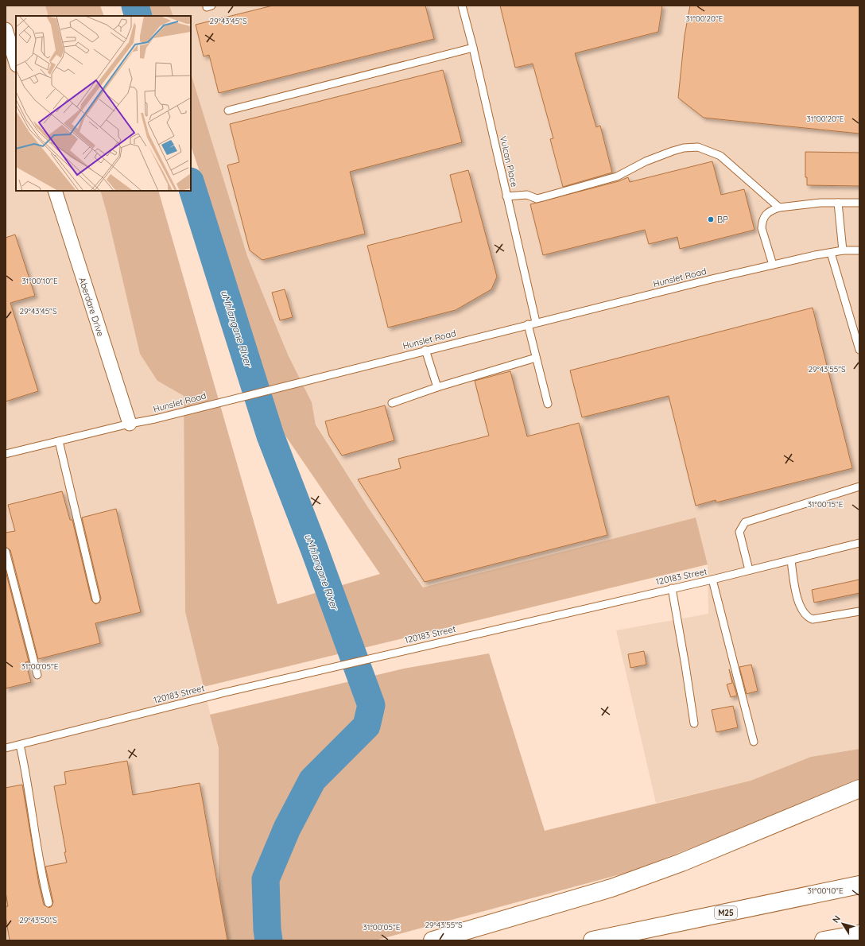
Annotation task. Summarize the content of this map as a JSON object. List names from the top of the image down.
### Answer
{
  "streets": {
    "main road": ["M25"],
    "street": ["Aberdare Drive"],
    "lane": ["Vulcan Place", "Hunslet Road", "120183 Street"]
  },
  "crossings": [
    ["Vulcan Place", "Hunslet Road"],
    ["Hunslet Road", "Aberdare Drive"]
  ],
  "water": ["uMhlangane River"],
  "places": ["BP"],
  "north": "top left",
  "coordinates": [
    "31°00'20\"E",
    "29°43'45\"S",
    "31°00'10\"E",
    "29°43'55\"S",
    "31°00'15\"E",
    "31°00'05\"E",
    "29°43'50\"S"
  ]
}
